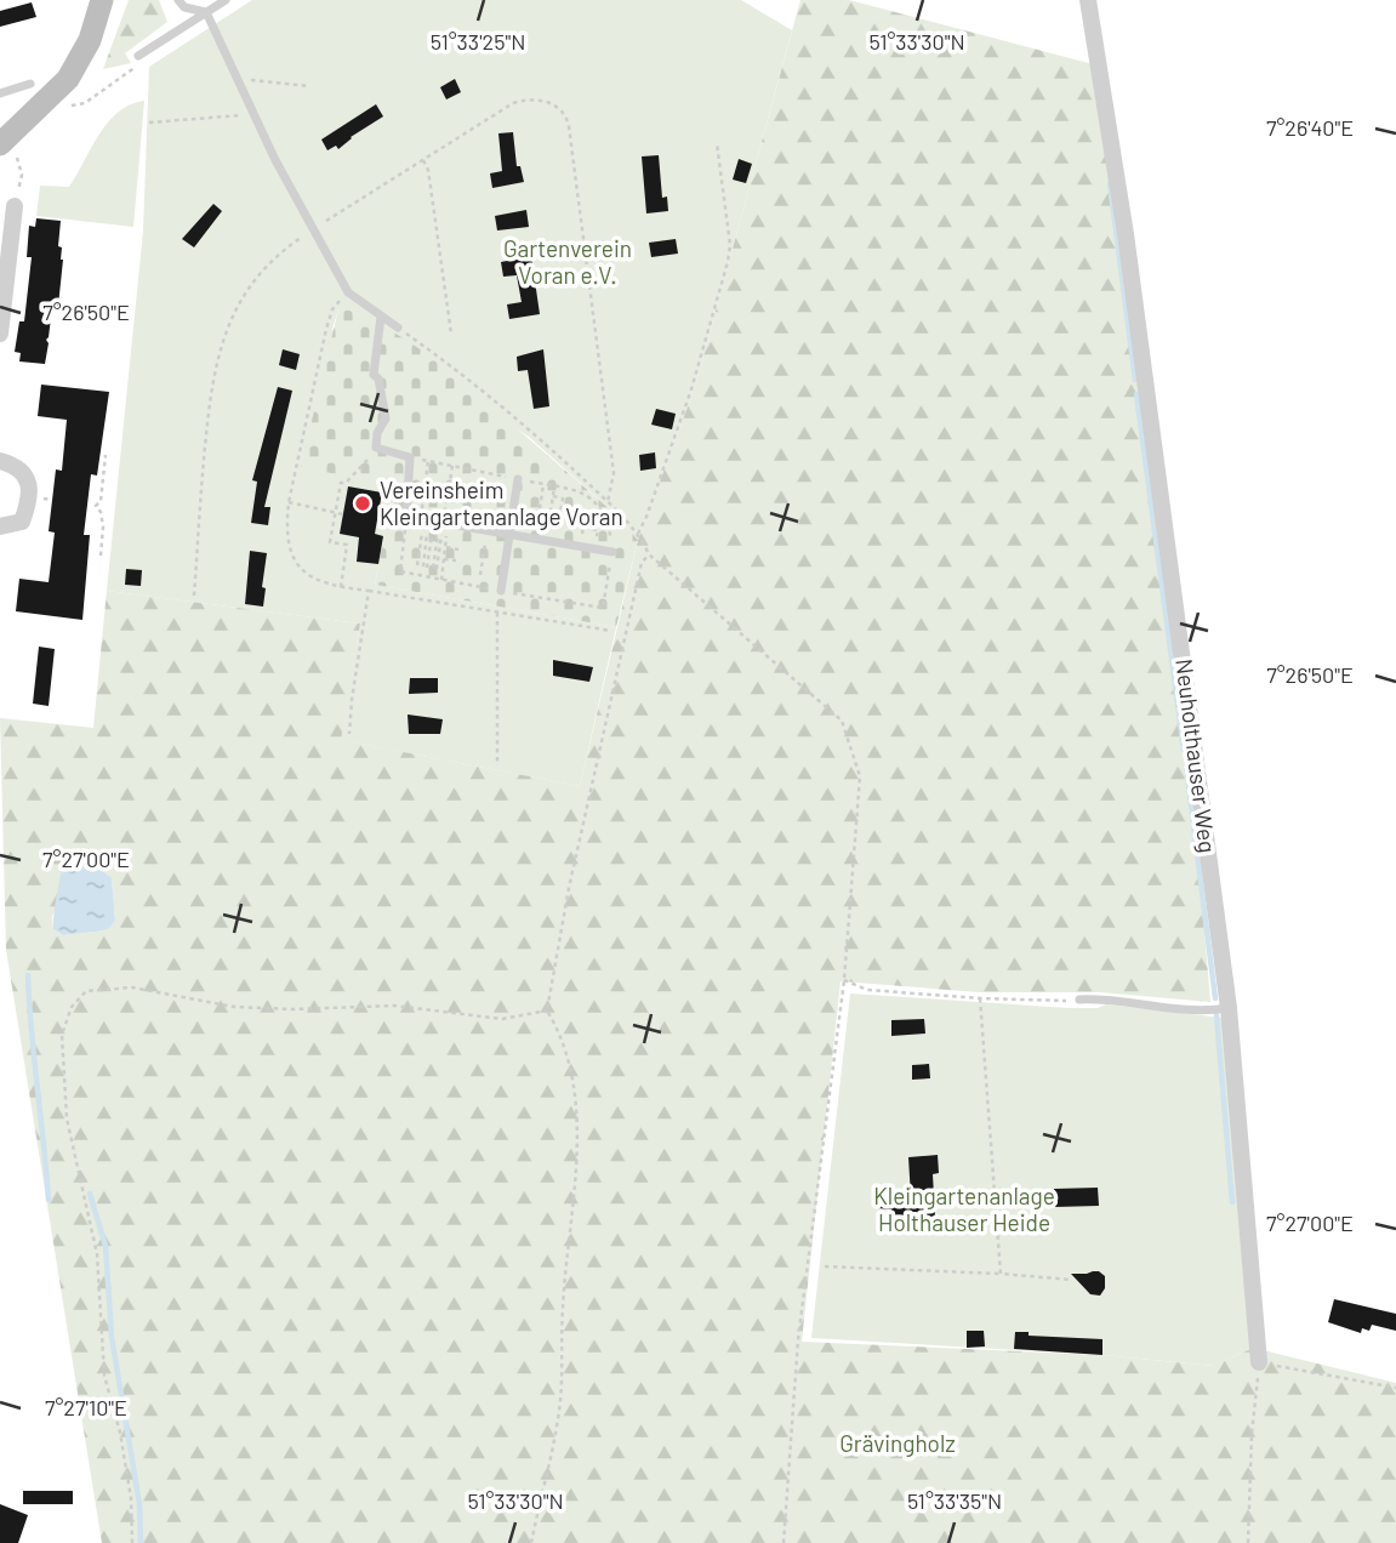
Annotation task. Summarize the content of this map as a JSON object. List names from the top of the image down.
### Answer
{
  "streets": {
    "street": ["Neuholthauser Weg"]
  },
  "parks": ["Gartenverein Voran e.V.", "Kleingartenanlage Holthauser Heide", "Grävingholz"],
  "places": ["Vereinsheim Kleingartenanlage Voran"],
  "coordinates": [
    "51°33'25\"N",
    "51°33'30\"N",
    "7°26'40\"E",
    "7°26'50\"E",
    "7°27'00\"E",
    "7°27'10\"E",
    "51°33'35\"N"
  ]
}
